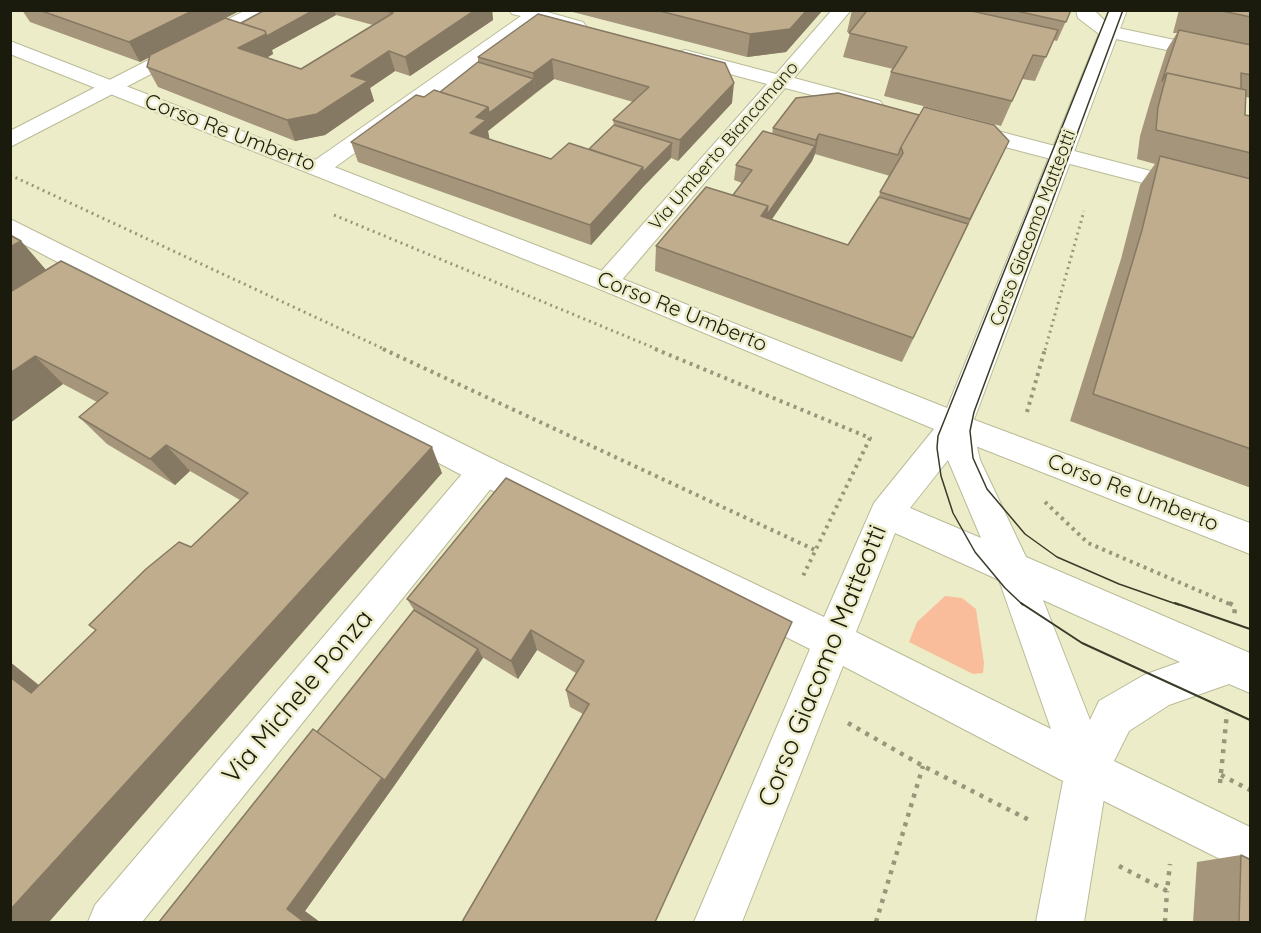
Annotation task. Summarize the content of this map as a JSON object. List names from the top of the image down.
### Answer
{
  "streets": {
    "street": [
      "Corso Re Umberto",
      "Via Umberto Biancamano",
      "Corso Giacomo Matteotti",
      "Via Michele Ponza"
    ]
  },
  "crossings": [
    ["Corso Re Umberto", "Via Umberto Biancamano"],
    ["Corso Re Umberto", "Corso Giacomo Matteotti"]
  ]
}
